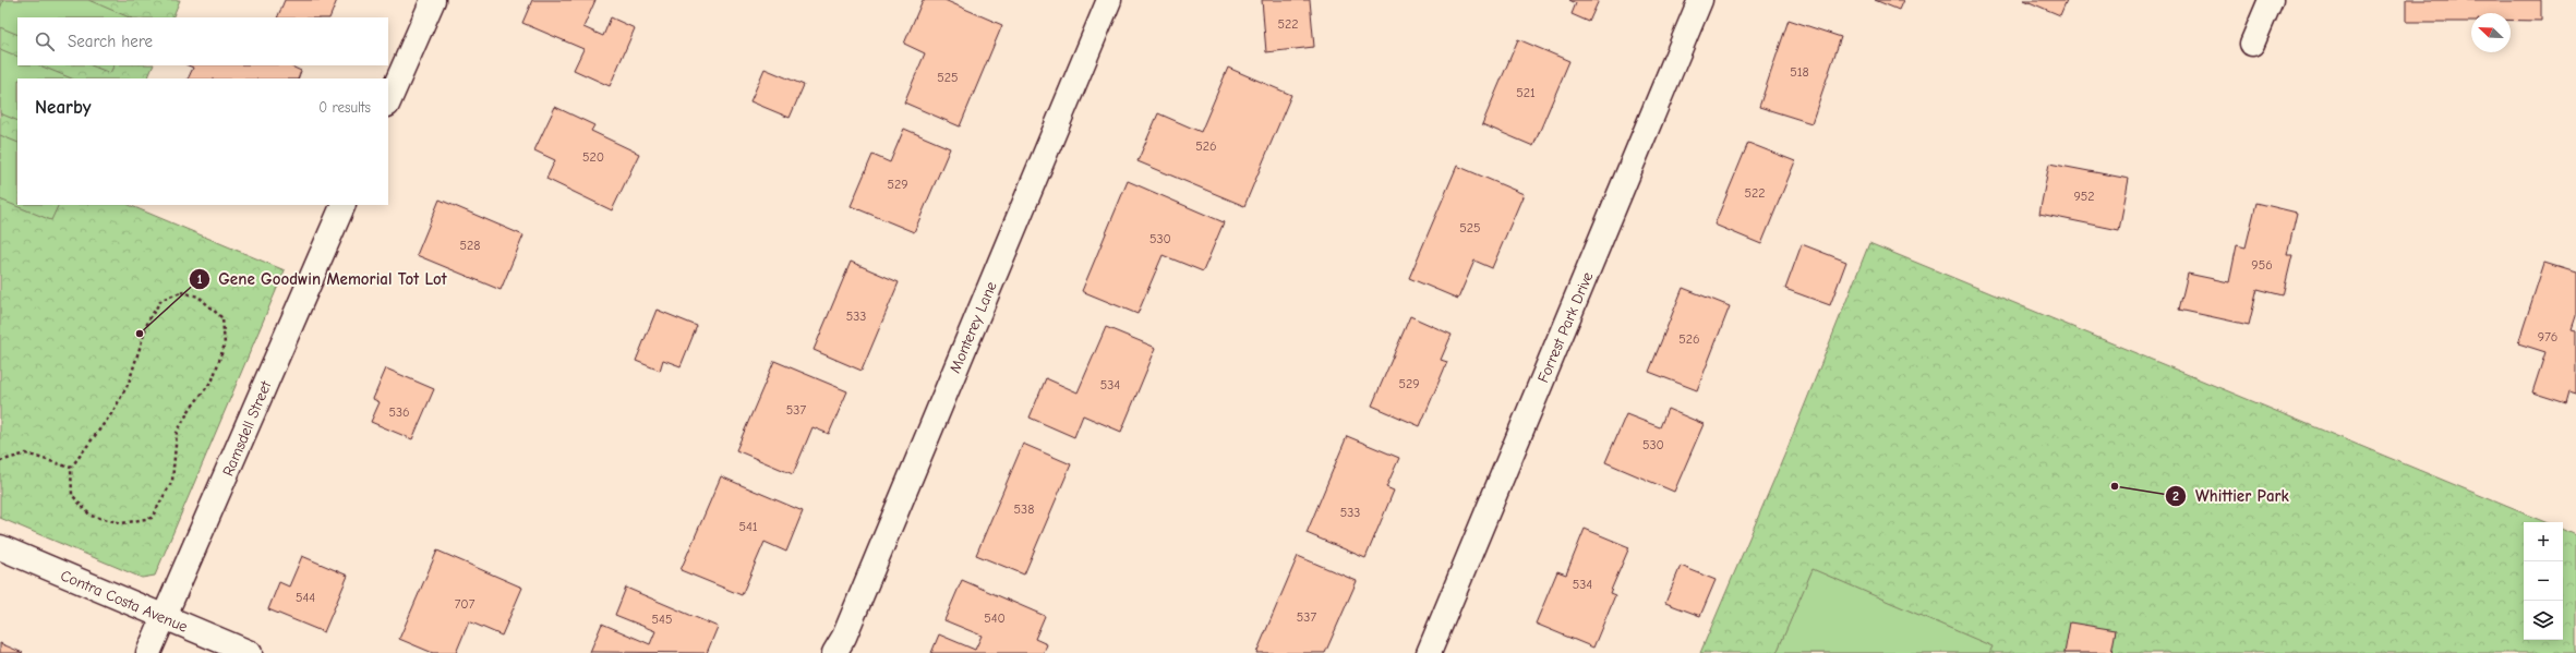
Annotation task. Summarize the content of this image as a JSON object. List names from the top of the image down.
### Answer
{
  "streets": {
    "street": [
      "Monterey Lane",
      "Forrest Park Drive",
      "Ramsdell Street",
      "Contra Costa Avenue"
    ]
  },
  "crossings": [
    ["Ramsdell Street", "Contra Costa Avenue"]
  ],
  "places": ["Gene Goodwin Memorial Tot Lot", "Whittier Park"],
  "house_numbers": [
    "522",
    "518",
    "525",
    "521",
    "526",
    "520",
    "529",
    "522",
    "952",
    "525",
    "530",
    "528",
    "956",
    "533",
    "976",
    "526",
    "529",
    "534",
    "537",
    "536",
    "530",
    "538",
    "533",
    "541",
    "534",
    "544",
    "707",
    "537",
    "540",
    "545"
  ],
  "north": "top left",
  "page": {
    "search": "Search here",
    "heading": ["Nearby", "0 results"],
    "map_buttons": ["+", "−"]
  }
}
